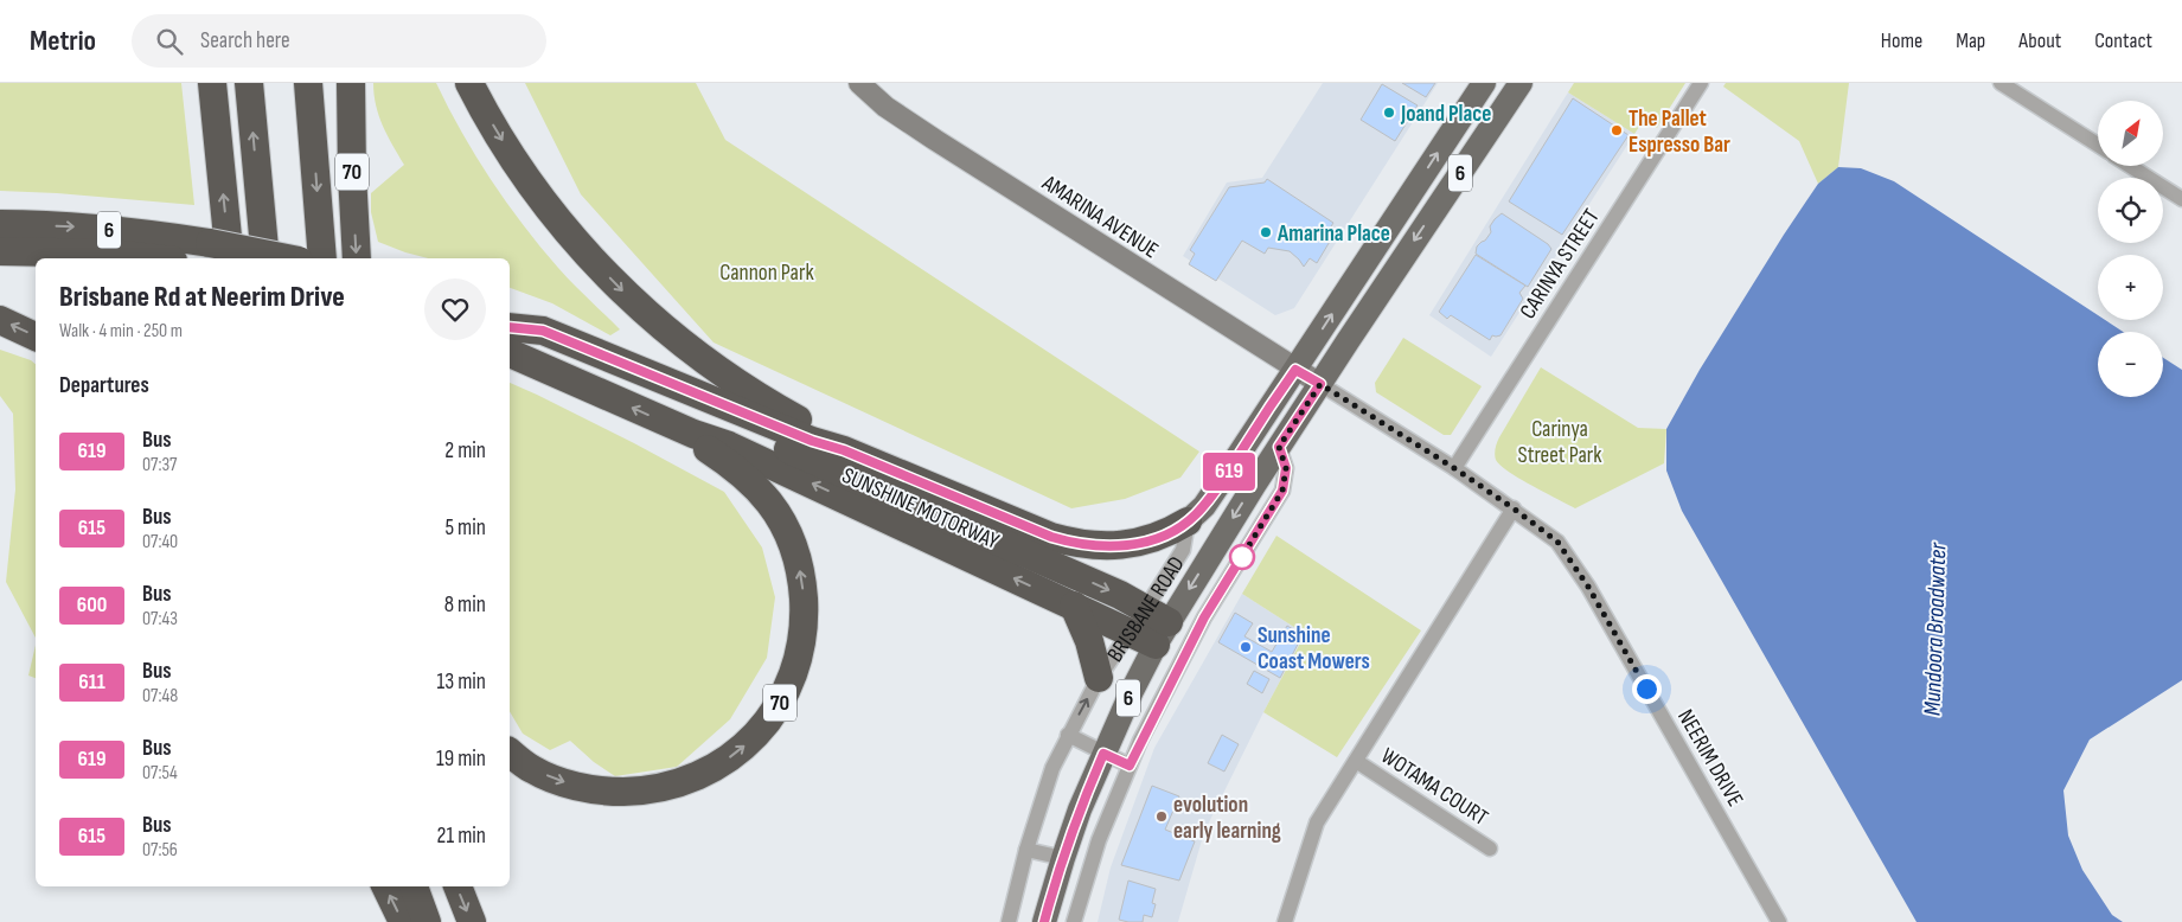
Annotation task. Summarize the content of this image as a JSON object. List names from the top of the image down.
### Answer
{
  "streets": {
    "highway": ["70", "6", "SUNSHINE MOTORWAY"],
    "main road": ["BRISBANE ROAD"],
    "street": [
      "AMARINA AVENUE",
      "CARINYA STREET",
      "NEERIM DRIVE",
      "WOTAMA COURT"
    ]
  },
  "crossings": [
    ["70", "SUNSHINE MOTORWAY"],
    ["6", "AMARINA AVENUE"],
    ["6", "BRISBANE ROAD"],
    ["AMARINA AVENUE", "BRISBANE ROAD"],
    ["AMARINA AVENUE", "NEERIM DRIVE"],
    ["CARINYA STREET", "NEERIM DRIVE"],
    ["SUNSHINE MOTORWAY", "BRISBANE ROAD"],
    ["BRISBANE ROAD", "NEERIM DRIVE"]
  ],
  "water": ["Mundoora Broadwater"],
  "parks": ["Cannon Park", "Carinya Street Park"],
  "places": [
    "Joand Place",
    "The Pallet Espresso Bar",
    "Amarina Place",
    "Sunshine Coast Mowers",
    "evolution early learning"
  ],
  "lines": ["bus line 619"],
  "north": "top right",
  "page": {
    "header": "Metrio",
    "search": "Search here",
    "nav": [
      "Home",
      "Map",
      "About",
      "Contact"
    ],
    "on_map": "619",
    "map_buttons": ["+", "−"],
    "heading": [
      ["Brisbane Rd at Neerim Drive", "Walk · 4 min · 250 m"],
      "Departures"
    ],
    "list": [
      {
        "mark": "619",
        "name": "Bus",
        "note": "07:37",
        "value": "2 min"
      },
      {
        "mark": "615",
        "name": "Bus",
        "note": "07:40",
        "value": "5 min"
      },
      {
        "mark": "600",
        "name": "Bus",
        "note": "07:43",
        "value": "8 min"
      },
      {
        "mark": "611",
        "name": "Bus",
        "note": "07:48",
        "value": "13 min"
      },
      {
        "mark": "619",
        "name": "Bus",
        "note": "07:54",
        "value": "19 min"
      },
      {
        "mark": "615",
        "name": "Bus",
        "note": "07:56",
        "value": "21 min"
      }
    ]
  }
}
